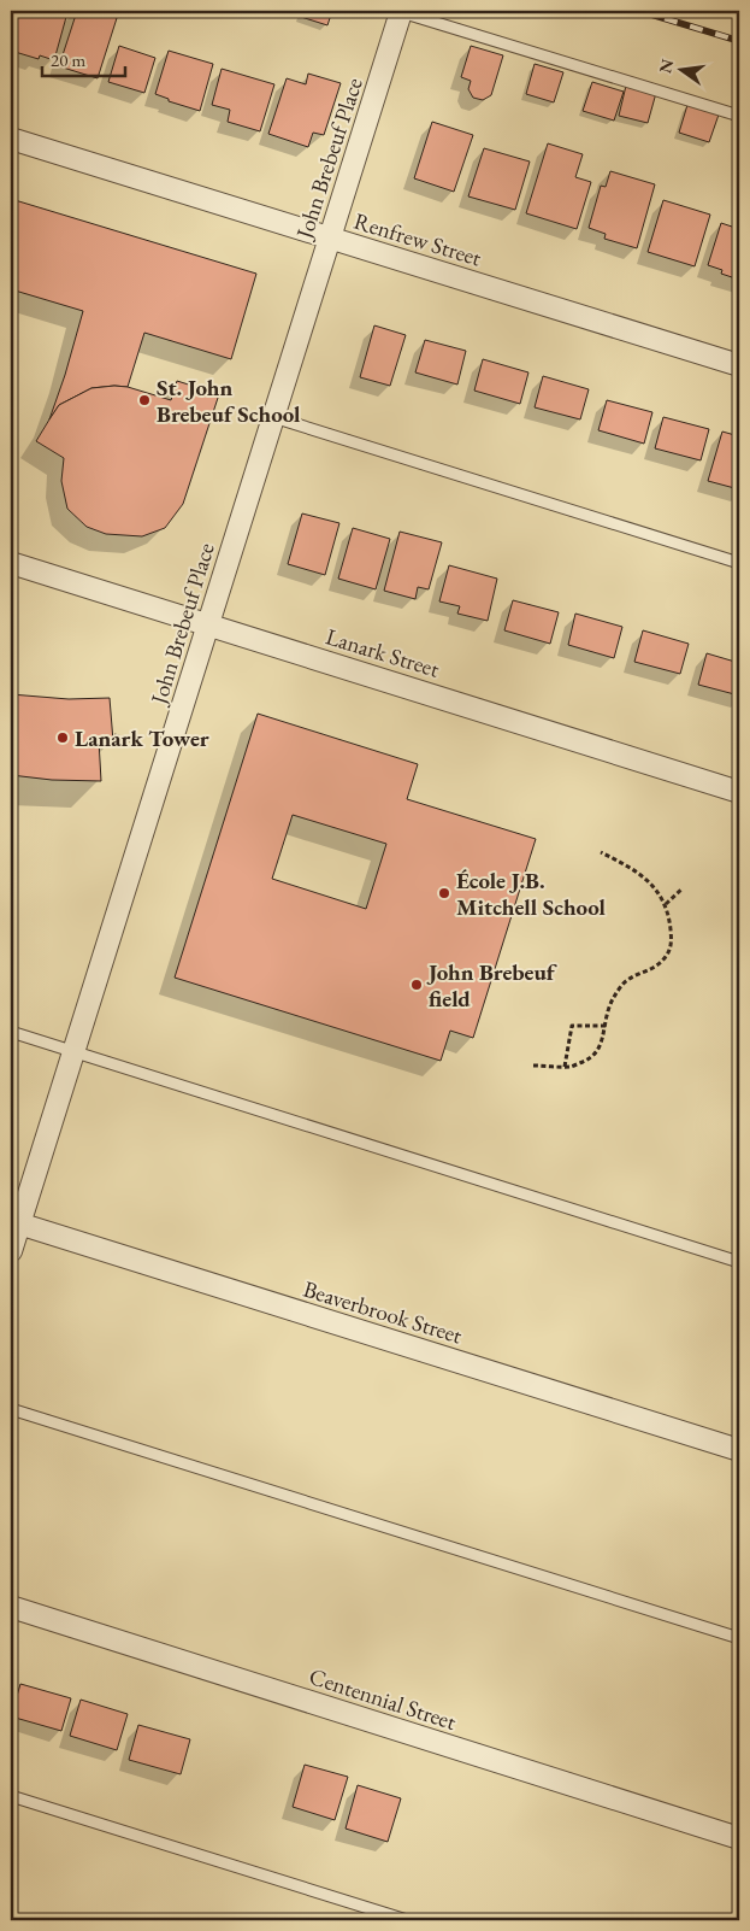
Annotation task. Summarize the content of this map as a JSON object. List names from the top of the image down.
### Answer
{
  "streets": {
    "street": [
      "John Brebeuf Place",
      "Renfrew Street",
      "Lanark Street",
      "Beaverbrook Street",
      "Centennial Street"
    ]
  },
  "crossings": [
    ["John Brebeuf Place", "Renfrew Street"],
    ["John Brebeuf Place", "Lanark Street"],
    ["John Brebeuf Place", "Beaverbrook Street"]
  ],
  "places": [
    "St. John Brebeuf School",
    "Lanark Tower",
    "École J.B. Mitchell School",
    "John Brebeuf field"
  ],
  "scale_bar": "20 m",
  "north": "left"
}
